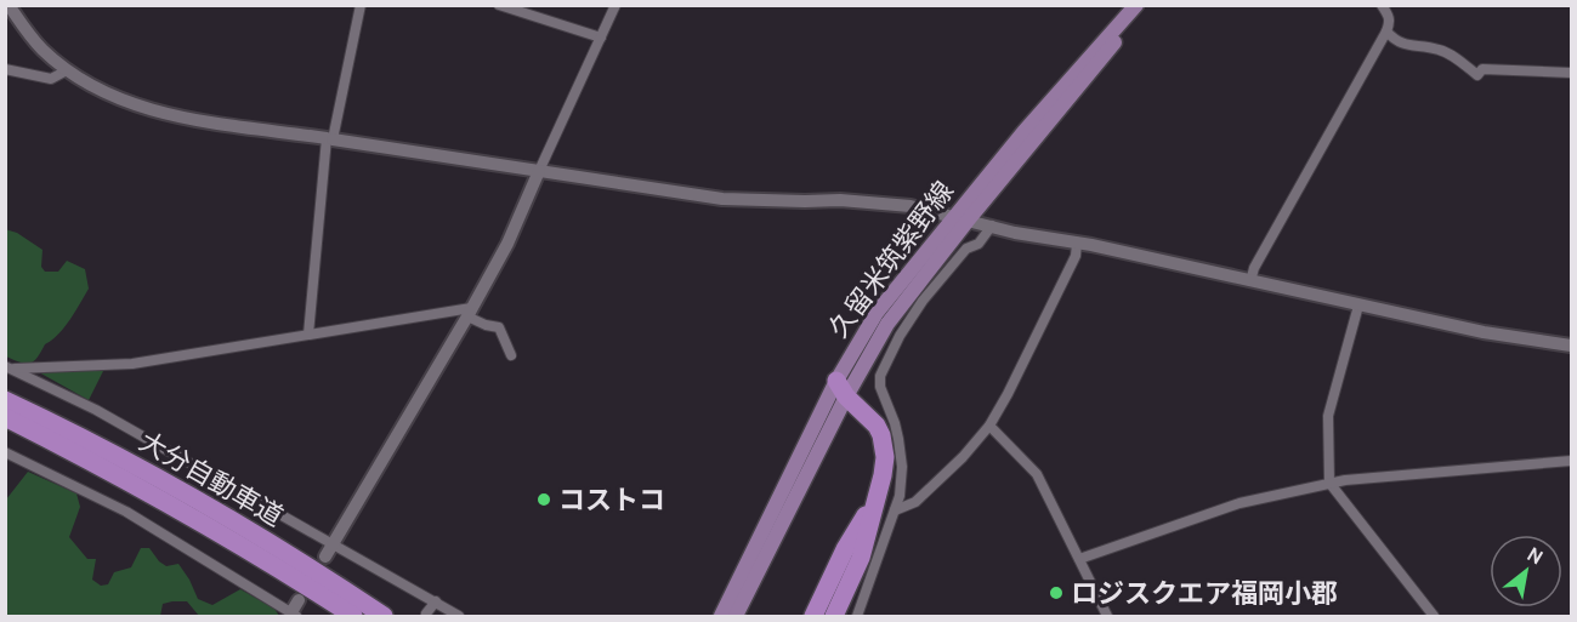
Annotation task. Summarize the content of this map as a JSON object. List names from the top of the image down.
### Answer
{
  "streets": {
    "highway": ["大分自動車道"],
    "main road": ["久留米筑紫野線"]
  },
  "places": ["コストコ", "ロジスクエア福岡小郡"],
  "north": "top right"
}
